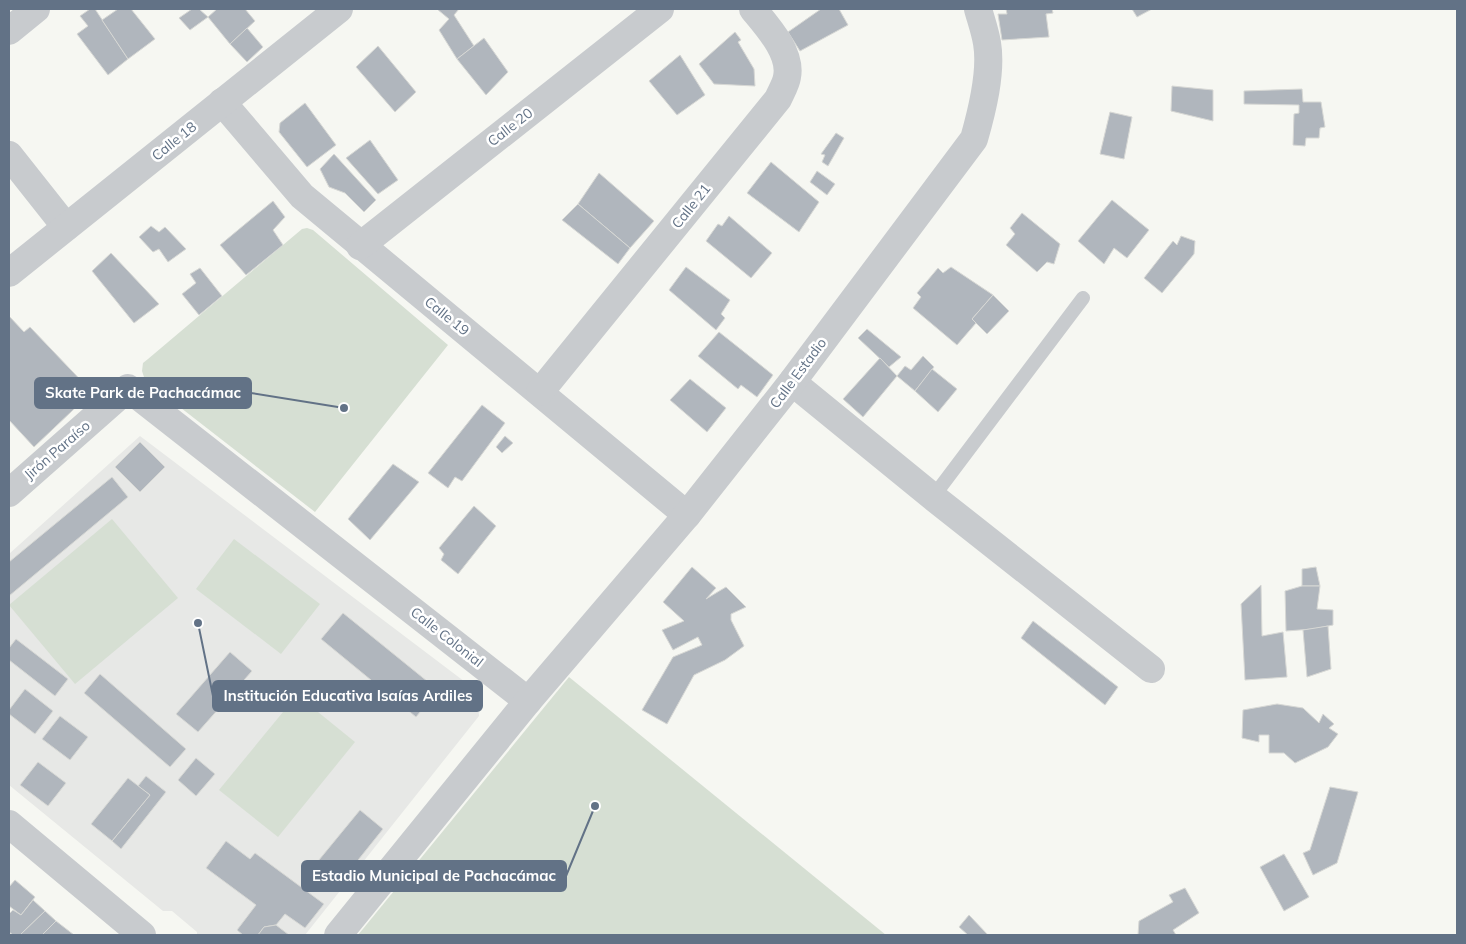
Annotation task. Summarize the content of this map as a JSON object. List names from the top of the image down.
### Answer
{
  "streets": {
    "street": [
      "Calle 20",
      "Calle 18",
      "Calle 21",
      "Calle 19",
      "Calle Estadio",
      "Jirón Paraíso",
      "Calle Colonial"
    ]
  },
  "crossings": [
    ["Calle 20", "Calle 19"],
    ["Calle 18", "Calle 19"],
    ["Calle 21", "Calle 19"],
    ["Calle 19", "Calle Estadio"],
    ["Calle Estadio", "Calle Colonial"],
    ["Jirón Paraíso", "Calle Colonial"]
  ],
  "places": ["Skate Park de Pachacámac", "Institución Educativa Isaías Ardiles", "Estadio Municipal de Pachacámac"]
}
